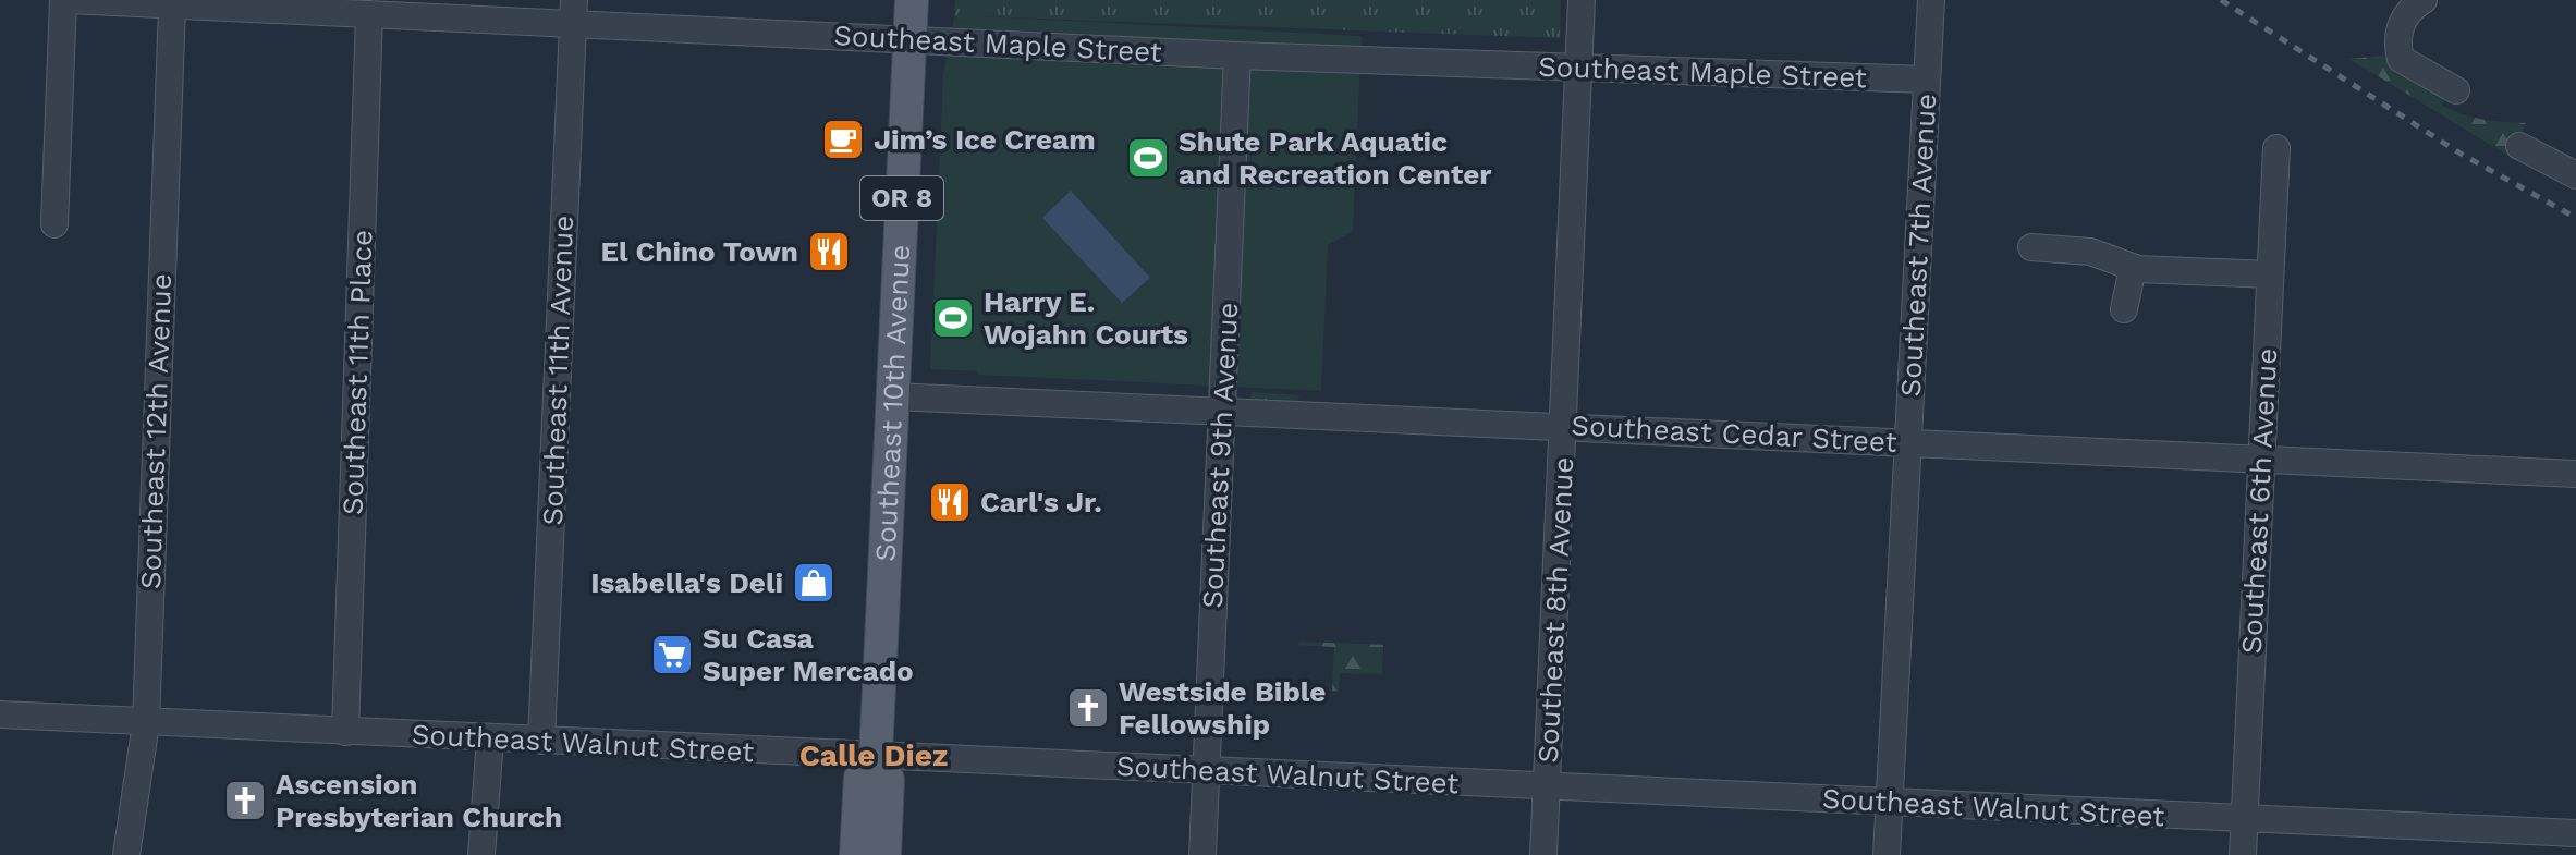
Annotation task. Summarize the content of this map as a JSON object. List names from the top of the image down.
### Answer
{
  "streets": {
    "main road": ["OR 8", "Southeast 10th Avenue"],
    "street": [
      "Southeast Maple Street",
      "Southeast 7th Avenue",
      "Southeast 11th Avenue",
      "Southeast 11th Place",
      "Southeast 12th Avenue",
      "Southeast Cedar Street",
      "Southeast 9th Avenue",
      "Southeast 6th Avenue",
      "Southeast 8th Avenue",
      "Southeast Walnut Street"
    ]
  },
  "crossings": [
    ["Southeast Maple Street", "Southeast 7th Avenue"],
    ["Southeast Maple Street", "Southeast 11th Avenue"],
    ["Southeast Maple Street", "Southeast 11th Place"],
    ["Southeast Maple Street", "Southeast 10th Avenue"],
    ["Southeast Maple Street", "Southeast 12th Avenue"],
    ["Southeast Maple Street", "Southeast 9th Avenue"],
    ["Southeast Maple Street", "Southeast 8th Avenue"],
    ["Southeast 7th Avenue", "Southeast Cedar Street"],
    ["Southeast 7th Avenue", "Southeast Walnut Street"],
    ["Southeast 11th Avenue", "Southeast Walnut Street"],
    ["Southeast 11th Place", "Southeast Walnut Street"],
    ["Southeast 10th Avenue", "Southeast Cedar Street"],
    ["Southeast 10th Avenue", "Southeast Walnut Street"],
    ["Southeast 12th Avenue", "Southeast Walnut Street"],
    ["Southeast Cedar Street", "Southeast 9th Avenue"],
    ["Southeast Cedar Street", "Southeast 6th Avenue"],
    ["Southeast Cedar Street", "Southeast 8th Avenue"],
    ["Southeast 9th Avenue", "Southeast Walnut Street"],
    ["Southeast 6th Avenue", "Southeast Walnut Street"],
    ["Southeast 8th Avenue", "Southeast Walnut Street"]
  ],
  "districts": ["Calle Diez"],
  "places": {
    "cafe": ["Jim’s Ice Cream"],
    "sports": ["Shute Park Aquatic and Recreation Center", "Harry E. Wojahn Courts"],
    "restaurant": ["El Chino Town", "Carl's Jr."],
    "shop": ["Isabella's Deli"],
    "supermarket": ["Su Casa Super Mercado"],
    "church": ["Westside Bible Fellowship", "Ascension Presbyterian Church"]
  }
}
